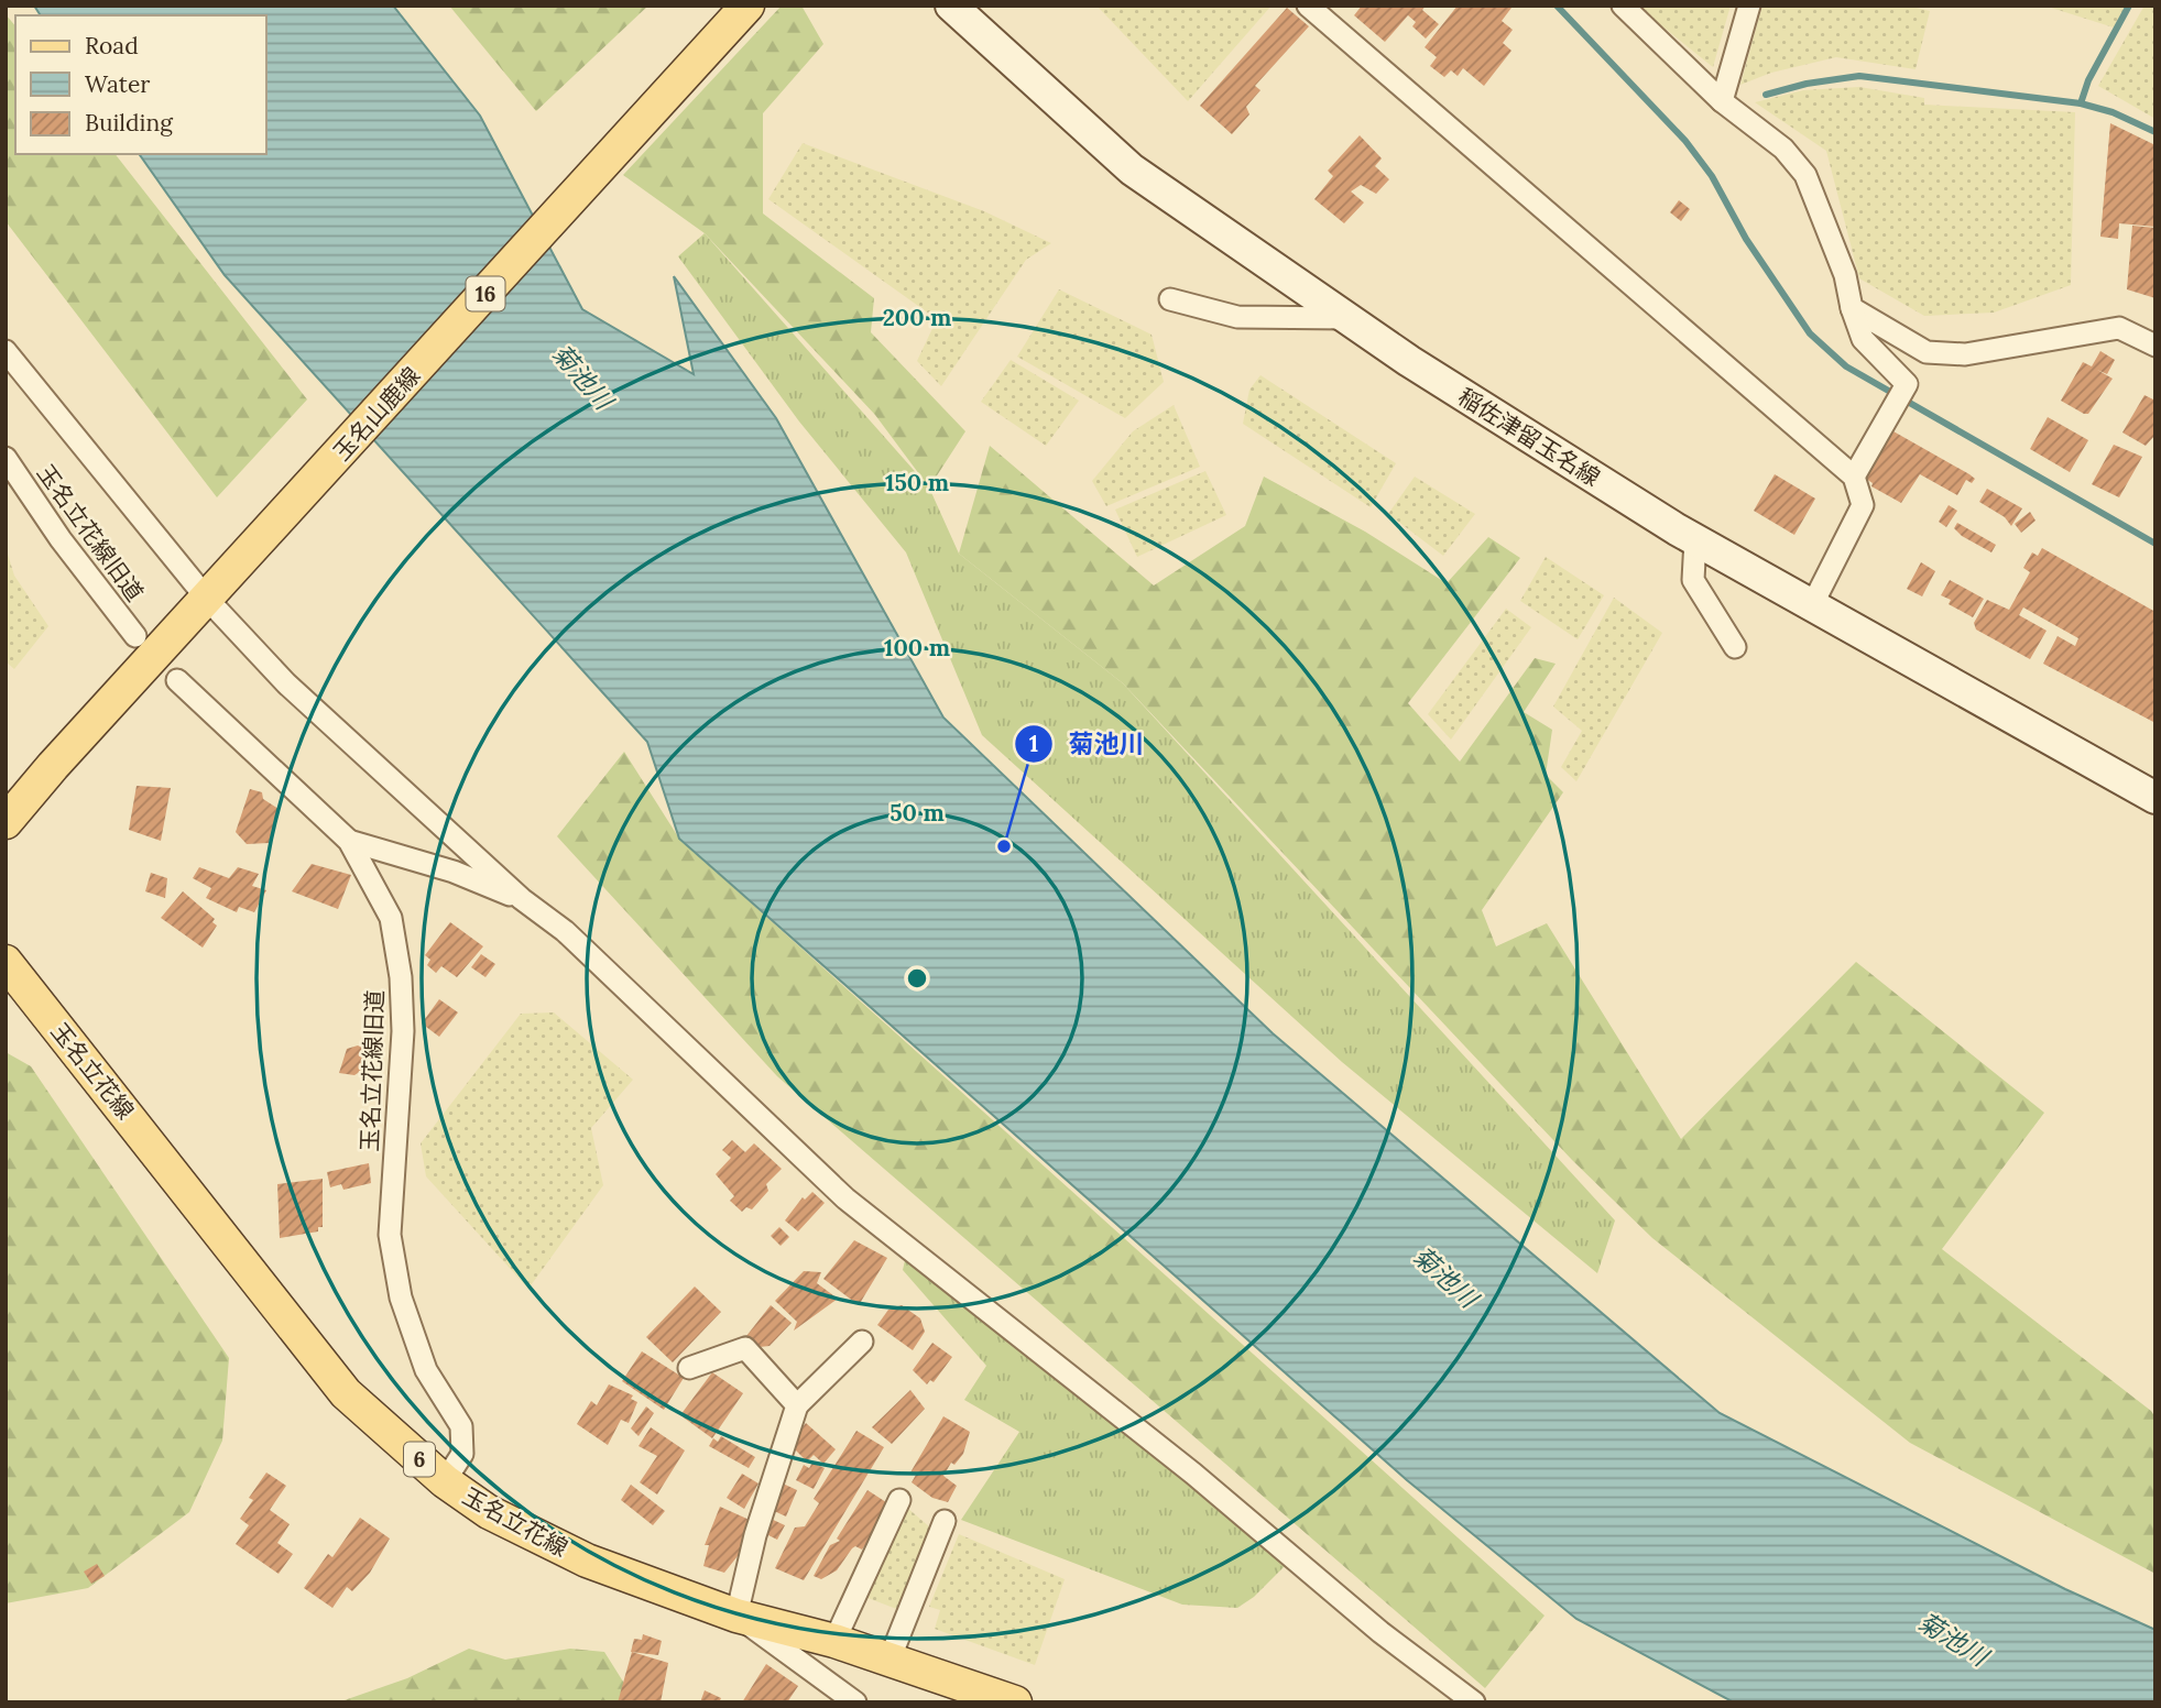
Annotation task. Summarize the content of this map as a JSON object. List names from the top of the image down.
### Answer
{
  "streets": {
    "main road": [
      "16",
      "玉名山鹿線",
      "稲佐津留玉名線",
      "玉名立花線",
      "6"
    ],
    "street": ["玉名立花線旧道"]
  },
  "crossings": [
    ["玉名立花線旧道", "玉名立花線"],
    ["玉名立花線", "6"]
  ],
  "water": ["菊池川"],
  "places": ["菊池川"],
  "legend": ["Road", "Water", "Building"],
  "rings": [
    "200 m",
    "150 m",
    "100 m",
    "50 m"
  ]
}
